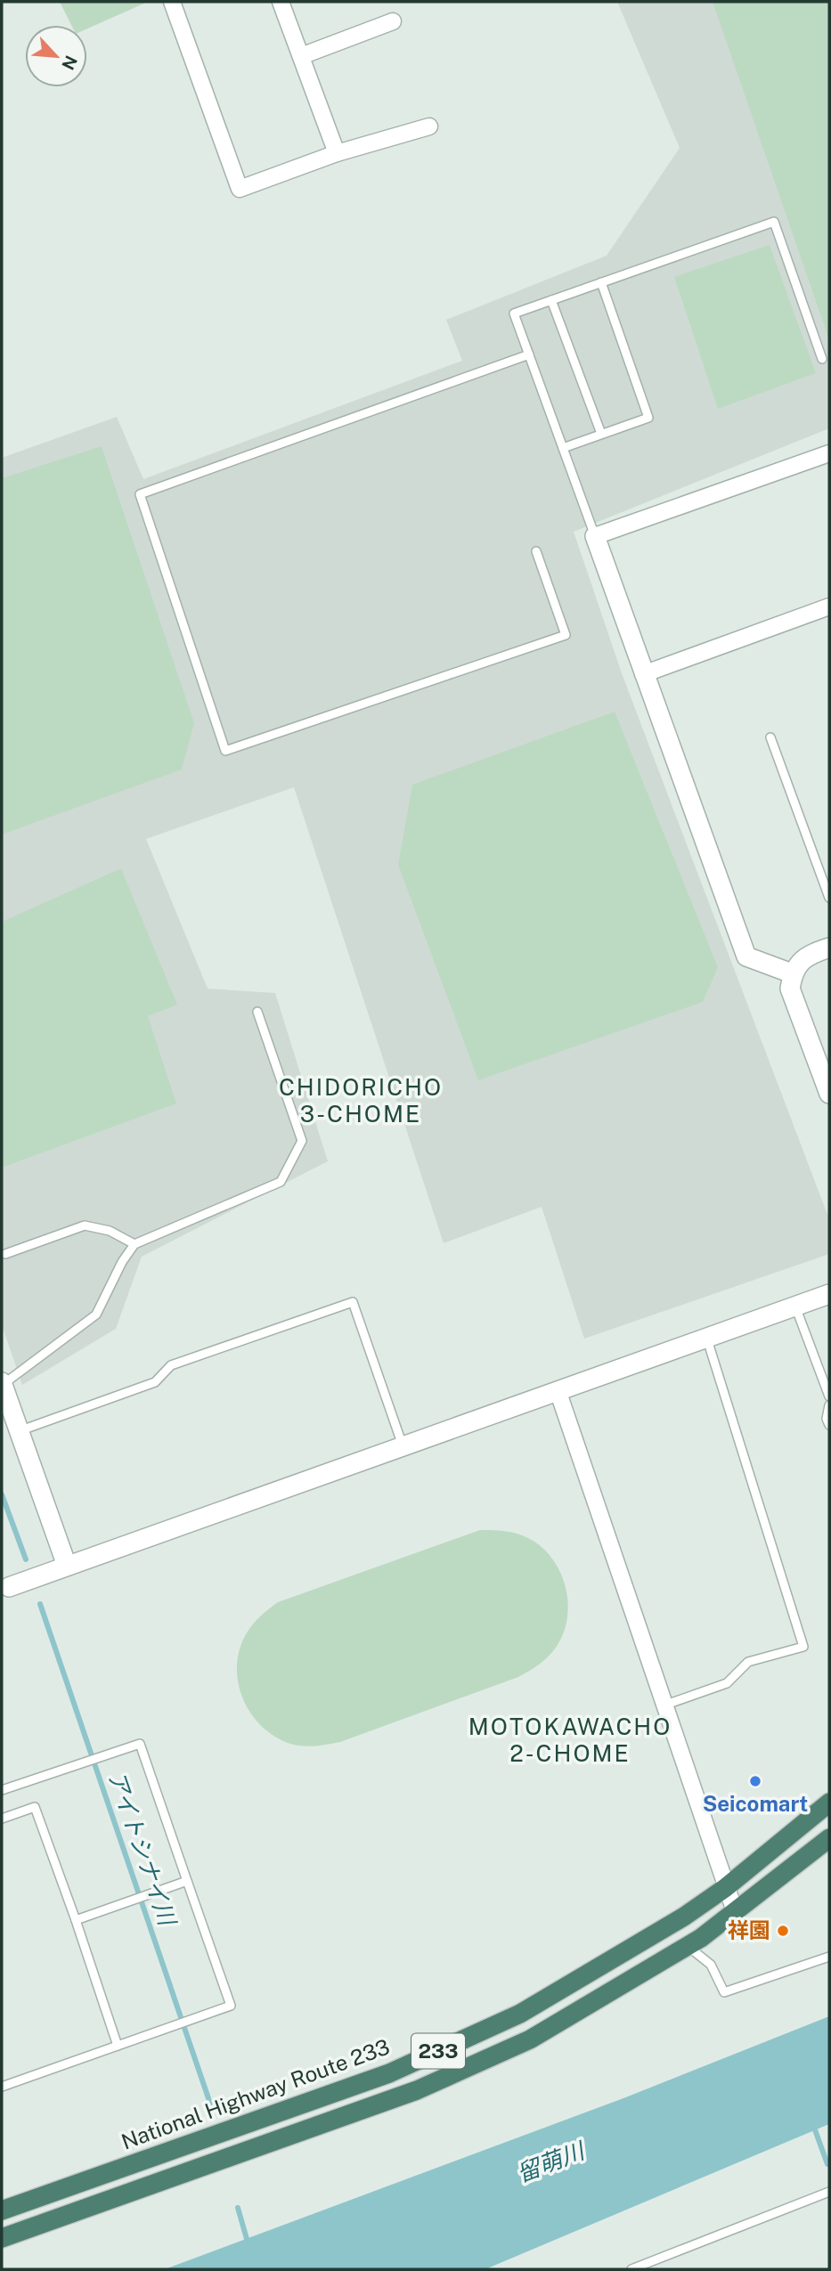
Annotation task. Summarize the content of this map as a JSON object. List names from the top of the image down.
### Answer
{
  "streets": {
    "highway": ["233", "National Highway Route 233"]
  },
  "districts": ["CHIDORICHO 3-CHOME", "MOTOKAWACHO 2-CHOME"],
  "water": ["アイトシナイ川", "留萌川"],
  "places": ["Seicomart", "祥園"],
  "north": "bottom right"
}
